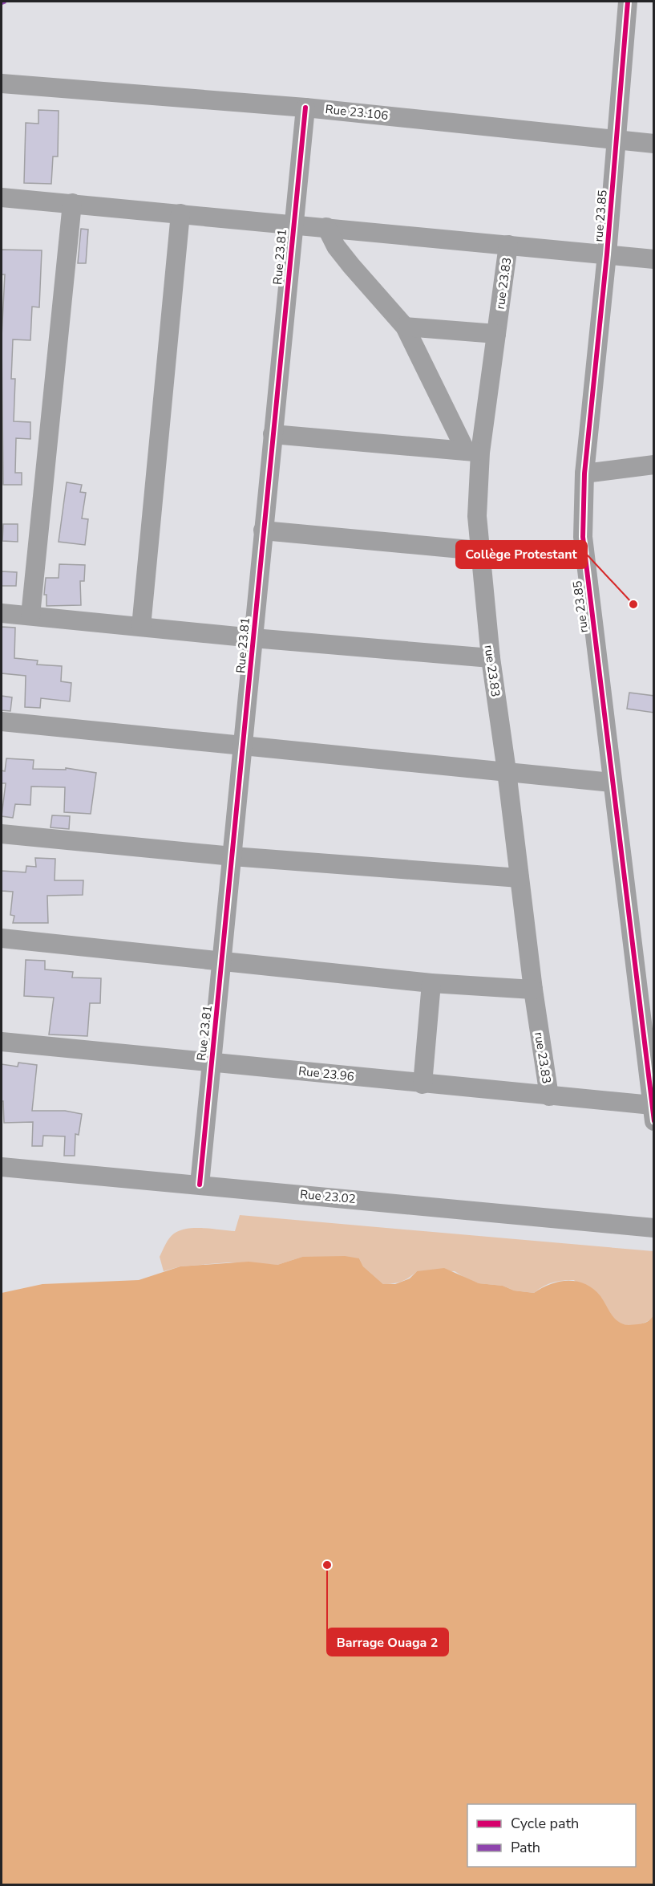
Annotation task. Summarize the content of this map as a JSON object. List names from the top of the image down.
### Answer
{
  "streets": {
    "street": [
      "Rue 23.106",
      "rue 23.85",
      "Rue 23.81",
      "rue 23.83",
      "Rue 23.96",
      "Rue 23.02"
    ]
  },
  "crossings": [
    ["Rue 23.106", "rue 23.85"],
    ["Rue 23.106", "Rue 23.81"],
    ["rue 23.85", "Rue 23.96"],
    ["Rue 23.81", "Rue 23.96"],
    ["Rue 23.81", "Rue 23.02"],
    ["rue 23.83", "Rue 23.96"]
  ],
  "places": ["Collège Protestant", "Barrage Ouaga 2"],
  "legend": ["Cycle path", "Path"]
}
